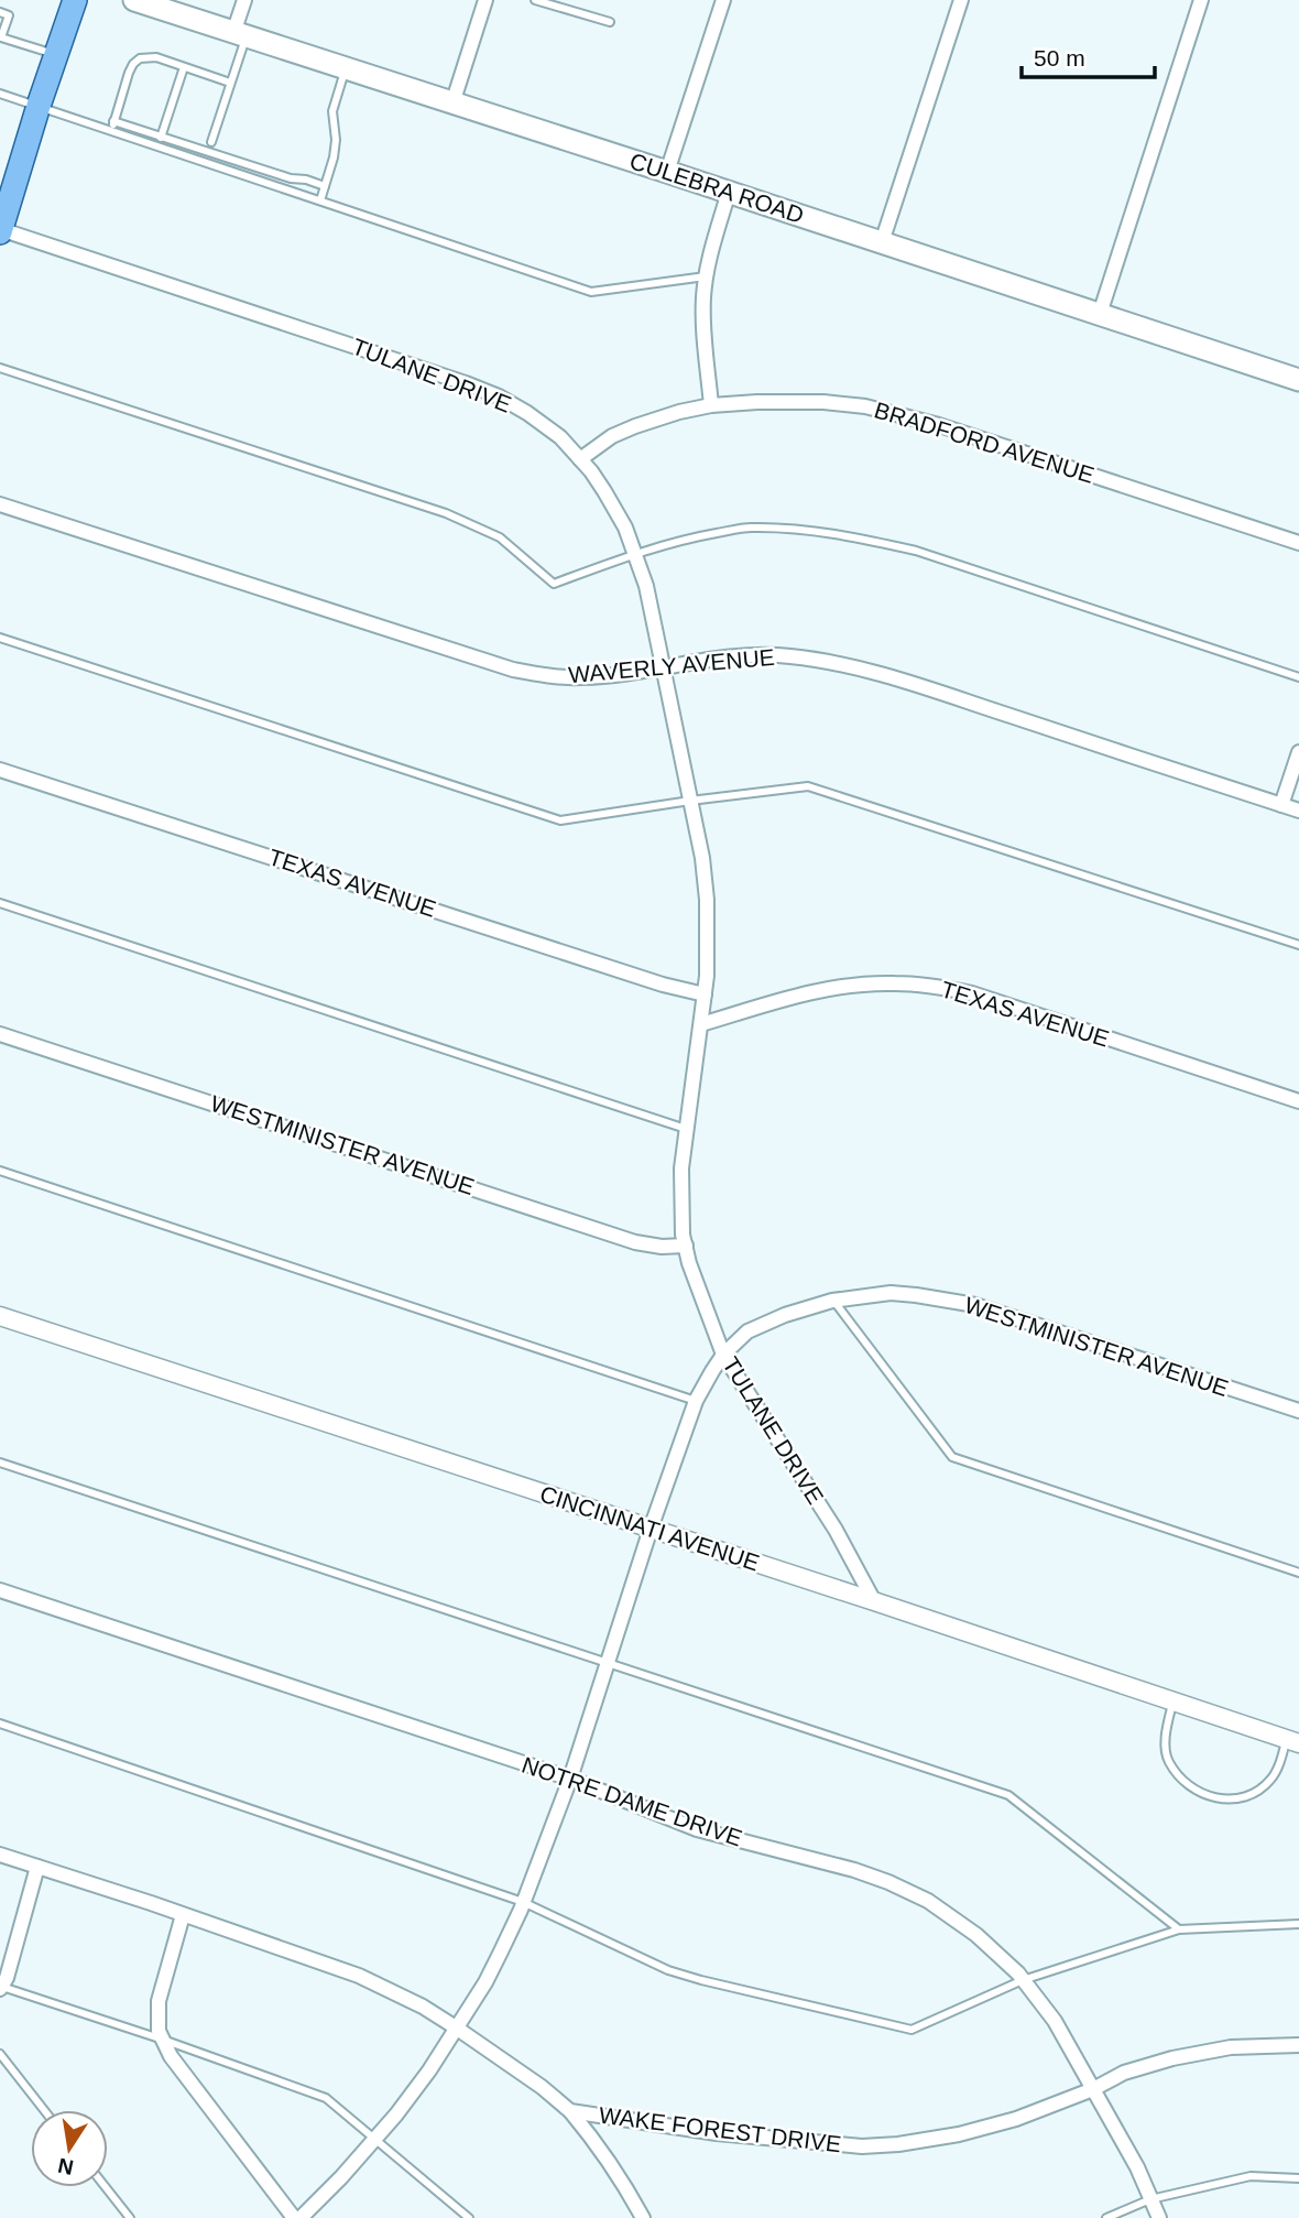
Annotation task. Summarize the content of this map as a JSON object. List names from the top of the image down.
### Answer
{
  "streets": {
    "main road": ["CULEBRA ROAD"],
    "street": [
      "TULANE DRIVE",
      "BRADFORD AVENUE",
      "WAVERLY AVENUE",
      "TEXAS AVENUE",
      "WESTMINISTER AVENUE",
      "CINCINNATI AVENUE",
      "NOTRE DAME DRIVE",
      "WAKE FOREST DRIVE"
    ]
  },
  "crossings": [
    ["TULANE DRIVE", "BRADFORD AVENUE"],
    ["TULANE DRIVE", "WAVERLY AVENUE"],
    ["TULANE DRIVE", "TEXAS AVENUE"],
    ["TULANE DRIVE", "WESTMINISTER AVENUE"],
    ["TULANE DRIVE", "CINCINNATI AVENUE"],
    ["WESTMINISTER AVENUE", "CINCINNATI AVENUE"],
    ["WESTMINISTER AVENUE", "NOTRE DAME DRIVE"],
    ["WESTMINISTER AVENUE", "WAKE FOREST DRIVE"],
    ["NOTRE DAME DRIVE", "WAKE FOREST DRIVE"]
  ],
  "scale_bar": "50 m",
  "north": "bottom"
}
